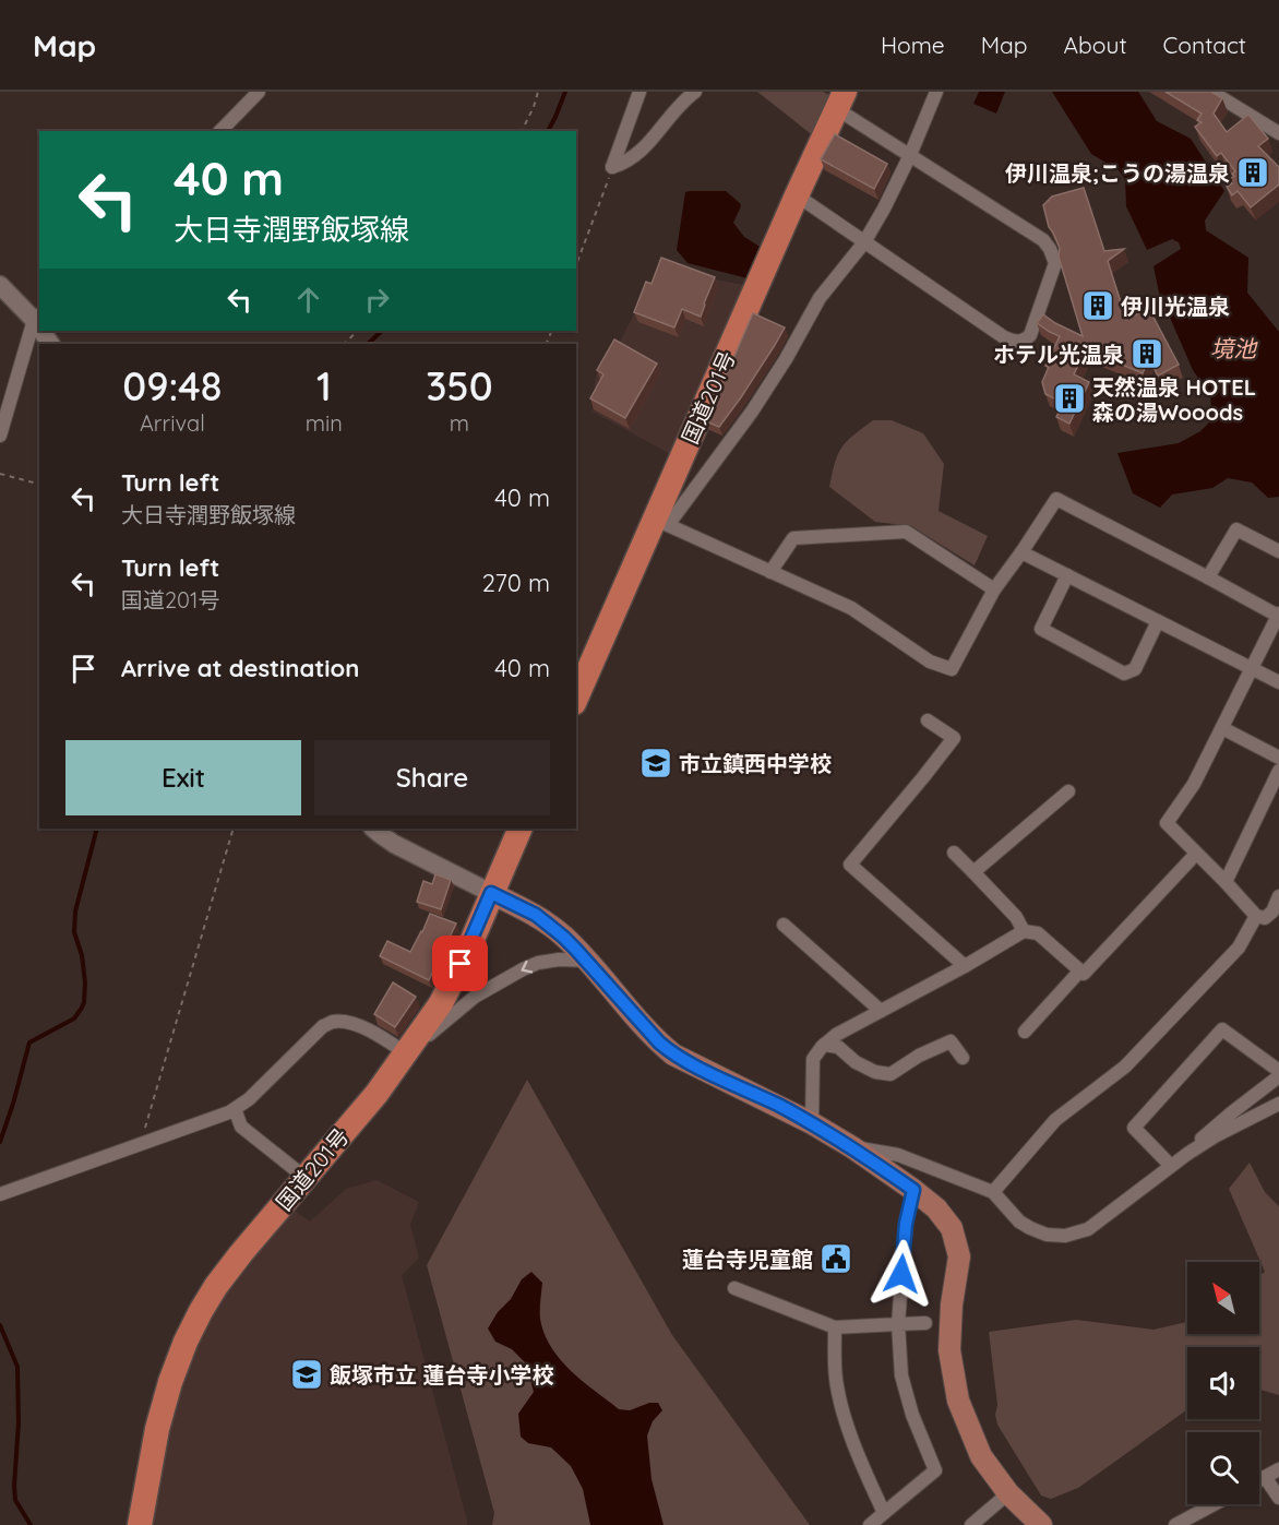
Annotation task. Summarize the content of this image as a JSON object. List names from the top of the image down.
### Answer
{
  "streets": {
    "highway": ["国道201号"]
  },
  "water": ["境池"],
  "places": {
    "building": [
      "伊川温泉;こうの湯温泉",
      "伊川光温泉",
      "ホテル光温泉",
      "天然温泉 HOTEL 森の湯Wooods"
    ],
    "school or university": ["市立鎮西中学校", "飯塚市立 蓮台寺小学校"],
    "public building": ["蓮台寺児童館"]
  },
  "north": "top left",
  "page": {
    "header": "Map",
    "nav": [
      "Home",
      "Map",
      "About",
      "Contact"
    ],
    "turn": ["40 m", "大日寺潤野飯塚線"],
    "eta": [
      "09:48",
      "Arrival",
      "1",
      "min",
      "350",
      "m"
    ],
    "list": [
      {
        "name": "Turn left",
        "note": "大日寺潤野飯塚線",
        "value": "40 m"
      },
      {
        "name": "Turn left",
        "note": "国道201号",
        "value": "270 m"
      },
      {
        "name": "Arrive at destination",
        "value": "40 m"
      }
    ],
    "buttons": ["Exit", "Share"]
  }
}
